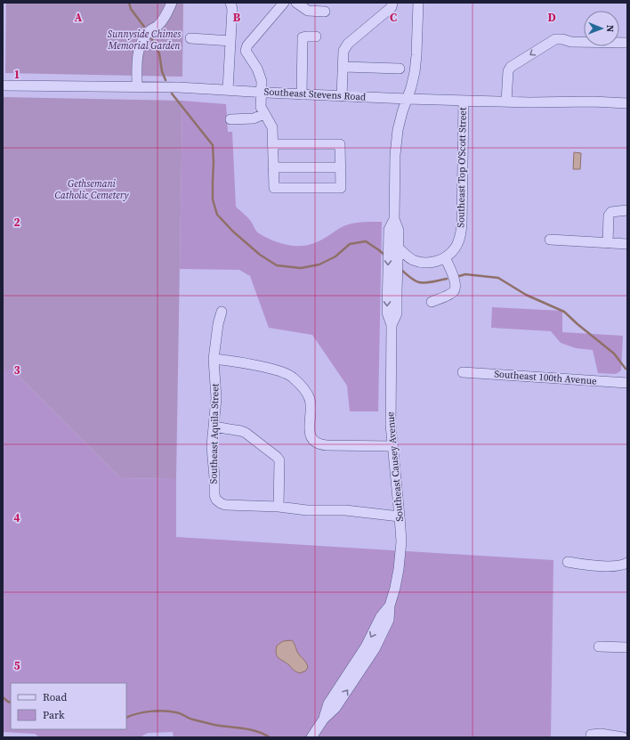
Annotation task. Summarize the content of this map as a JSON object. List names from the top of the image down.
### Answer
{
  "streets": {
    "street": [
      "Southeast Stevens Road",
      "Southeast Top O'Scott Street",
      "Southeast 100th Avenue",
      "Southeast Aquila Street",
      "Southeast Causey Avenue"
    ]
  },
  "crossings": [
    ["Southeast Stevens Road", "Southeast Top O'Scott Street"],
    ["Southeast Stevens Road", "Southeast Causey Avenue"],
    ["Southeast Aquila Street", "Southeast Causey Avenue"]
  ],
  "parks": ["Sunnyside Chimes Memorial Garden", "Gethsemani Catholic Cemetery"],
  "legend": ["Road", "Park"],
  "north": "right",
  "grid": {
    "columns": [
      "A",
      "B",
      "C",
      "D"
    ],
    "rows": [
      "1",
      "2",
      "3",
      "4",
      "5"
    ]
  }
}
